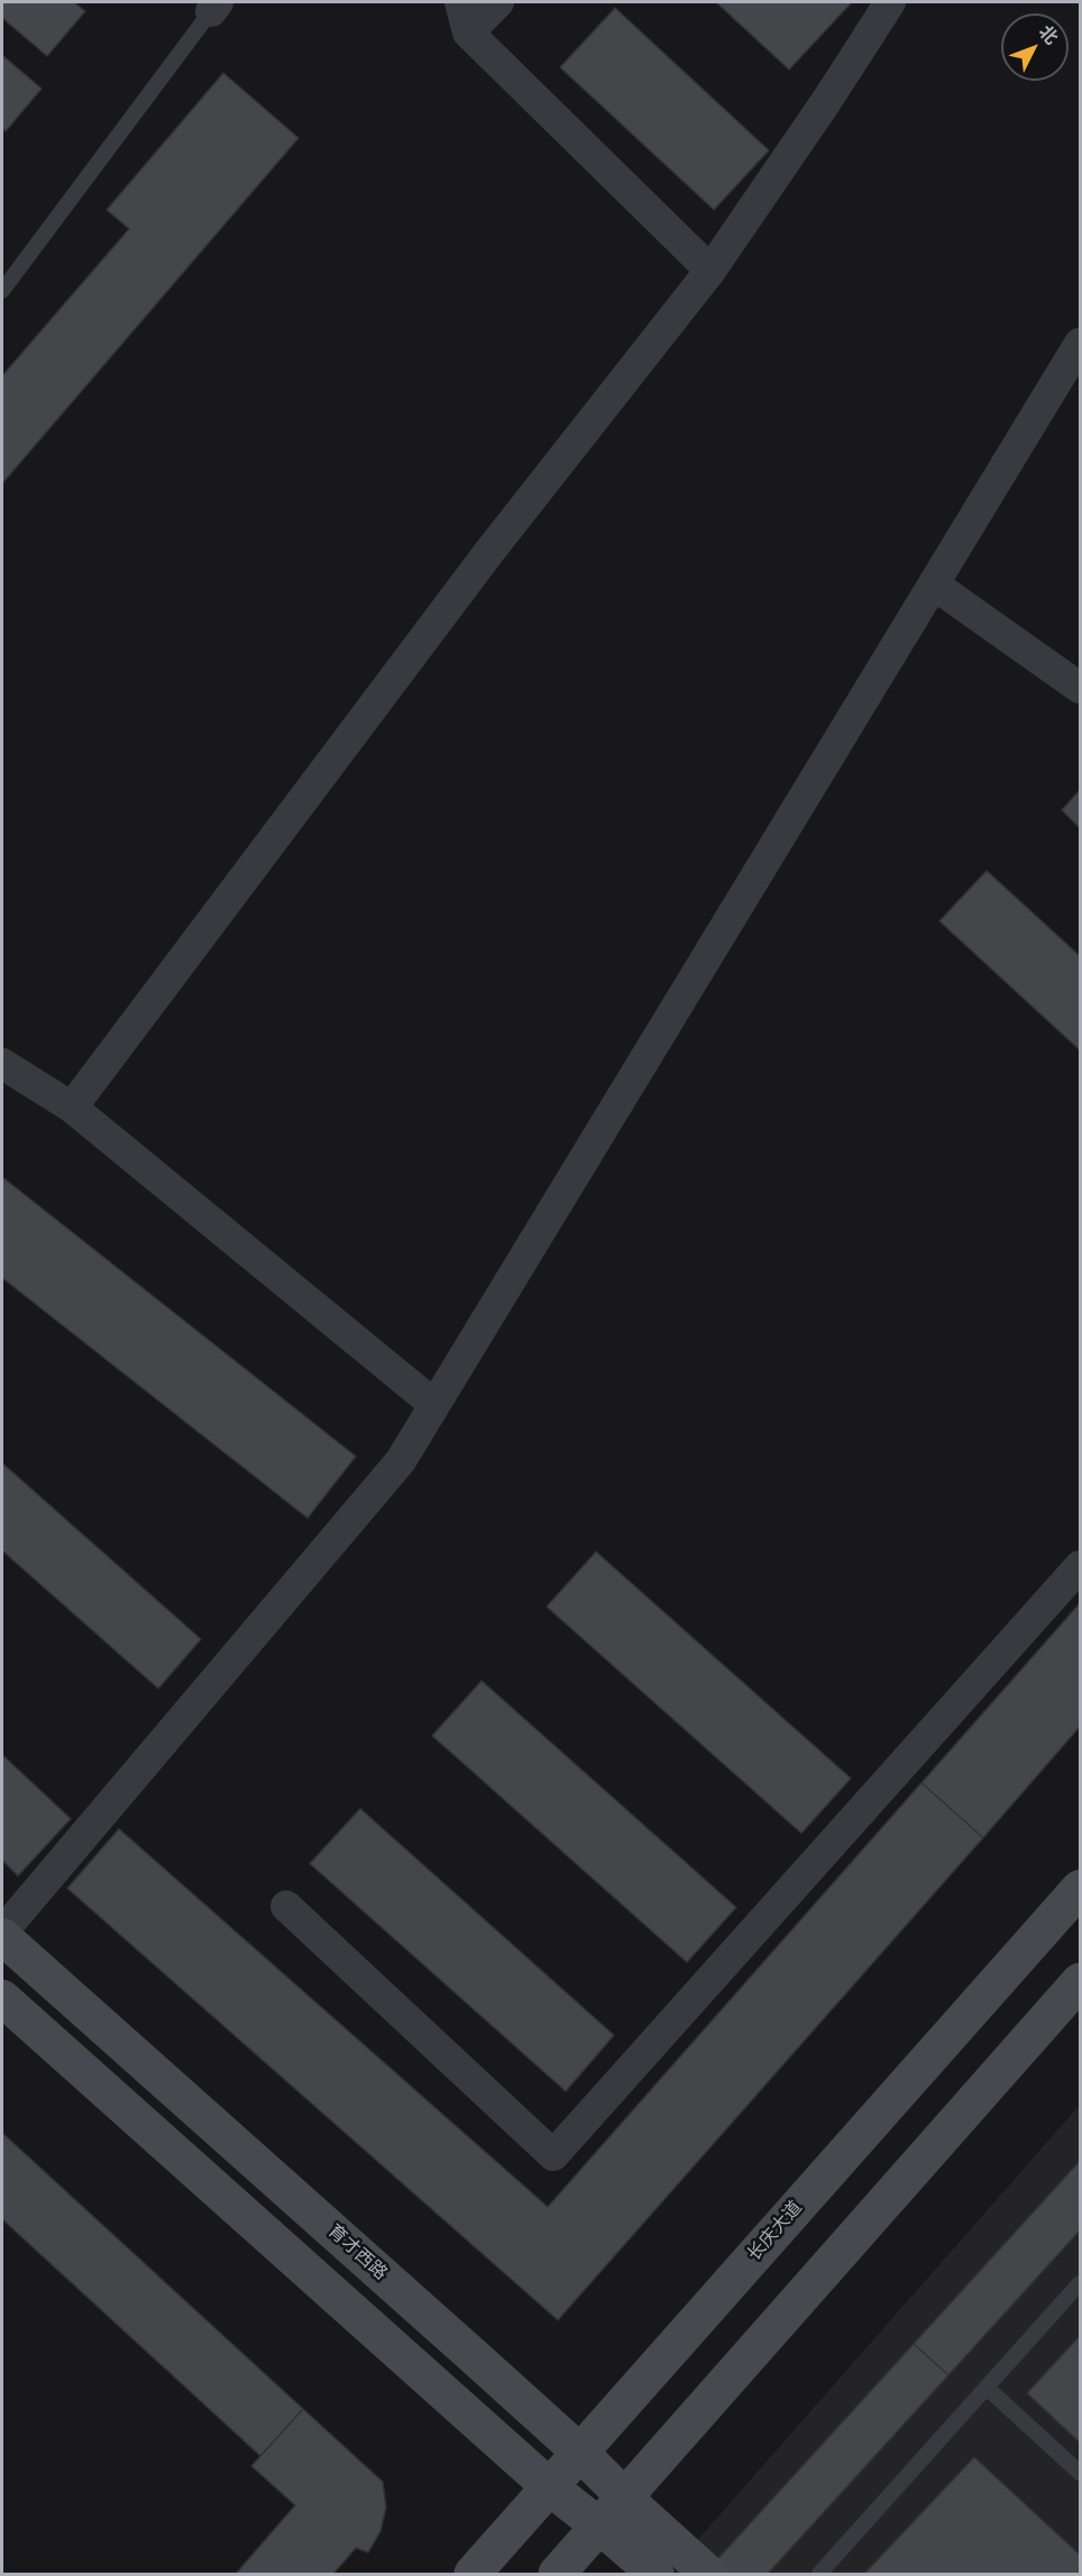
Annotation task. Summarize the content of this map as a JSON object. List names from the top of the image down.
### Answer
{
  "streets": {
    "main road": ["长庆大道", "育才西路"]
  },
  "crossings": [
    ["长庆大道", "育才西路"]
  ],
  "north": "top right"
}
